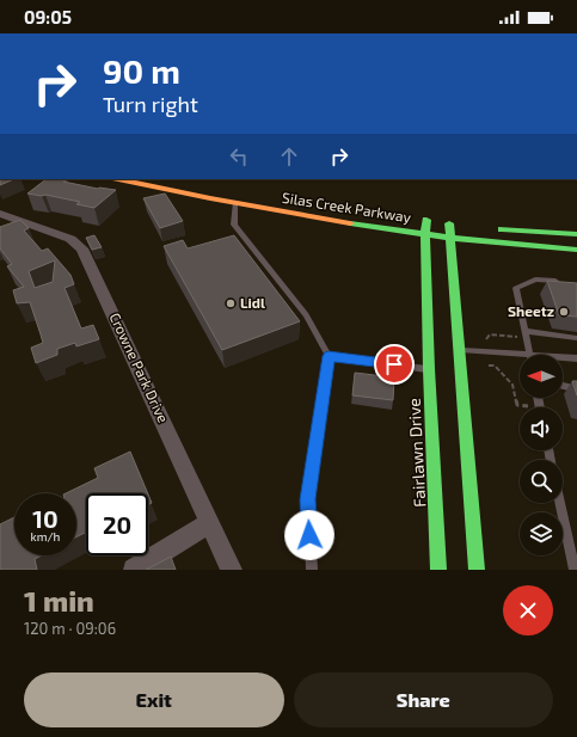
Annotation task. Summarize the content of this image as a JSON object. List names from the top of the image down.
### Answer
{
  "streets": {
    "main road": ["Silas Creek Parkway", "Fairlawn Drive"],
    "street": ["Crowne Park Drive"]
  },
  "crossings": [
    ["Silas Creek Parkway", "Fairlawn Drive"]
  ],
  "places": ["Lidl", "Sheetz"],
  "north": "left",
  "page": {
    "status": "09:05",
    "turn": ["90 m", "Turn right"],
    "speed": "10 km/h",
    "limit": "20",
    "heading": ["1 min", "120 m · 09:06"],
    "buttons": ["Exit", "Share"]
  }
}
